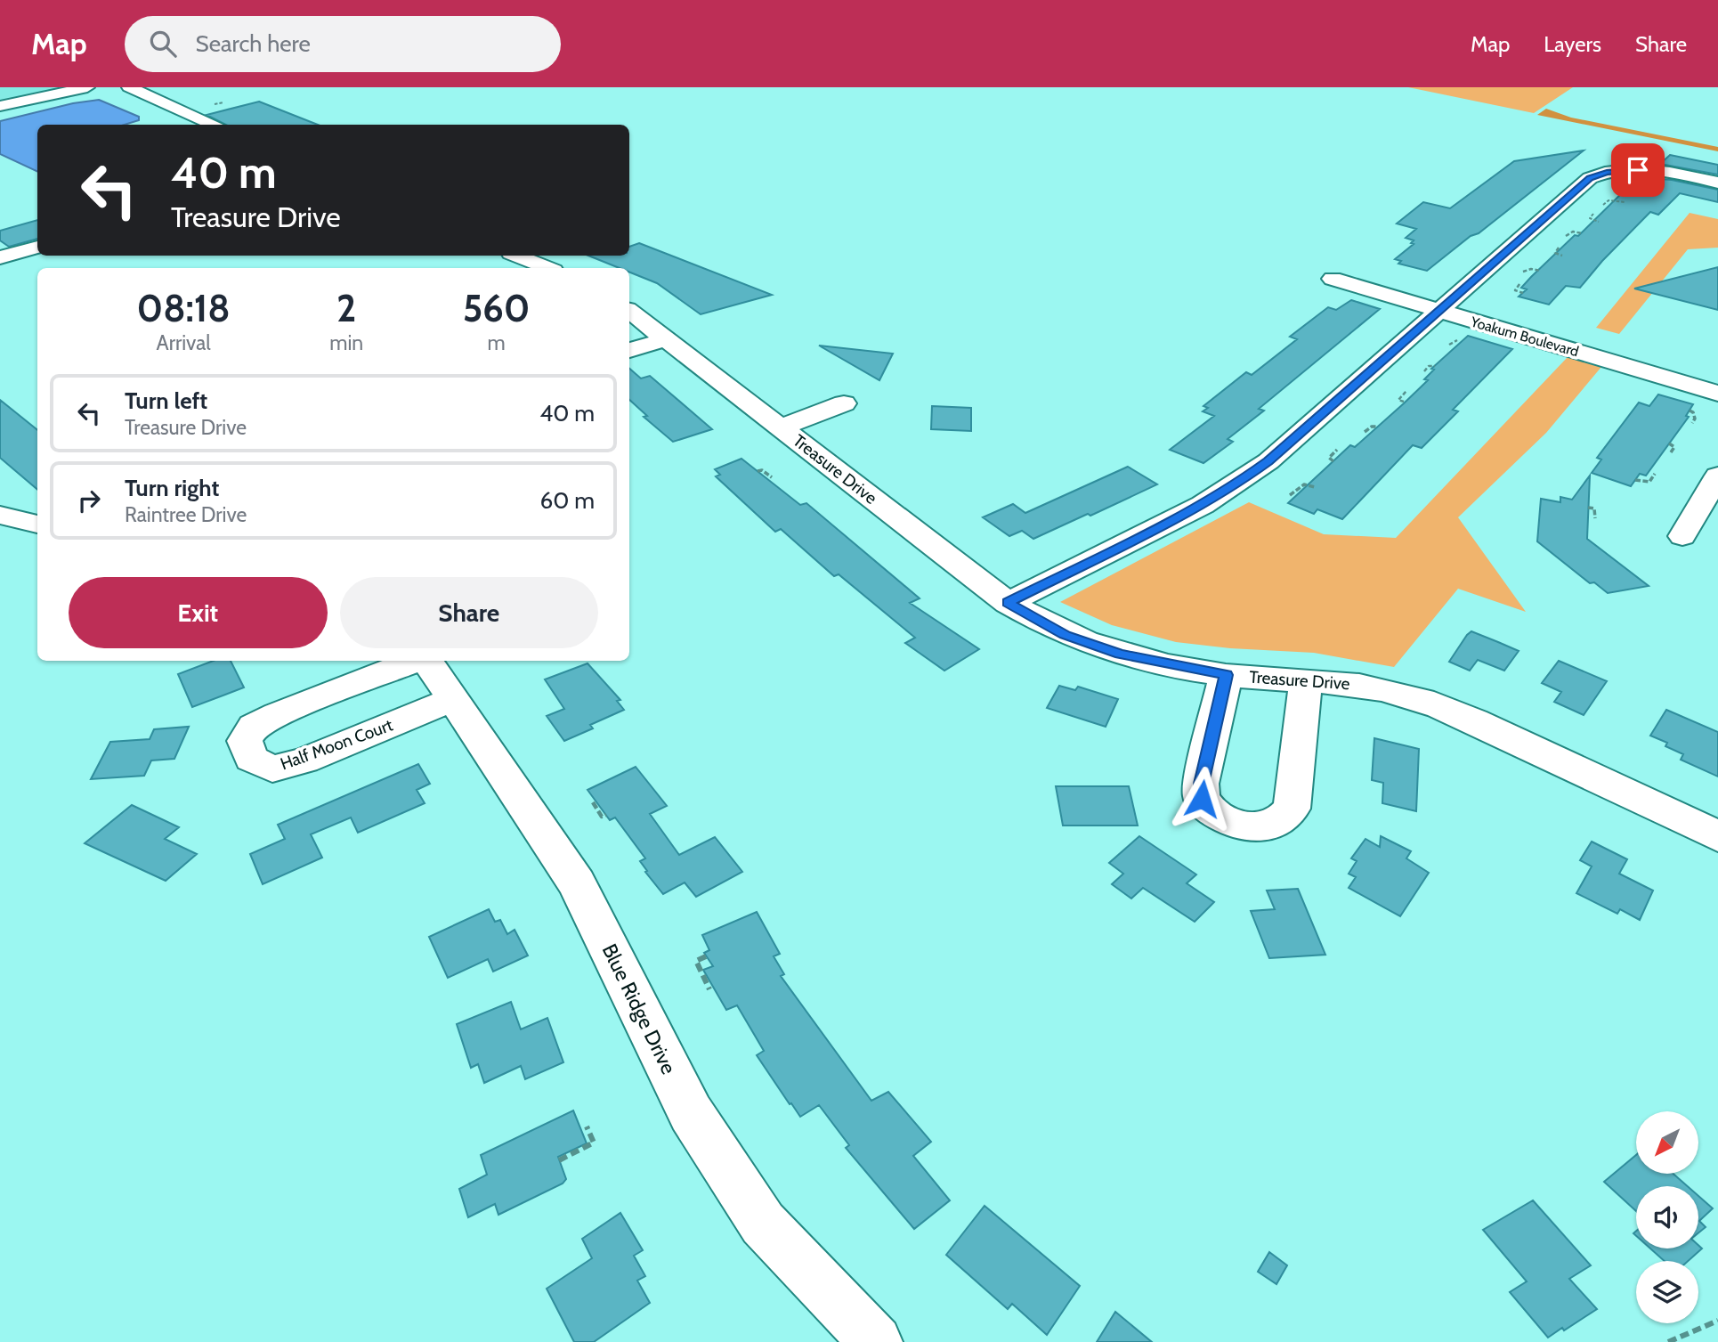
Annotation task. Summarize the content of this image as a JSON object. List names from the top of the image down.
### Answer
{
  "streets": {
    "street": [
      "Yoakum Boulevard",
      "Treasure Drive",
      "Half Moon Court",
      "Blue Ridge Drive"
    ]
  },
  "crossings": [
    ["Half Moon Court", "Blue Ridge Drive"]
  ],
  "north": "bottom left",
  "page": {
    "header": "Map",
    "search": "Search here",
    "nav": ["Map", "Layers", "Share"],
    "turn": ["40 m", "Treasure Drive"],
    "eta": [
      "08:18",
      "Arrival",
      "2",
      "min",
      "560",
      "m"
    ],
    "list": [
      {
        "name": "Turn left",
        "note": "Treasure Drive",
        "value": "40 m"
      },
      {
        "name": "Turn right",
        "note": "Raintree Drive",
        "value": "60 m"
      }
    ],
    "buttons": ["Exit", "Share"]
  }
}
